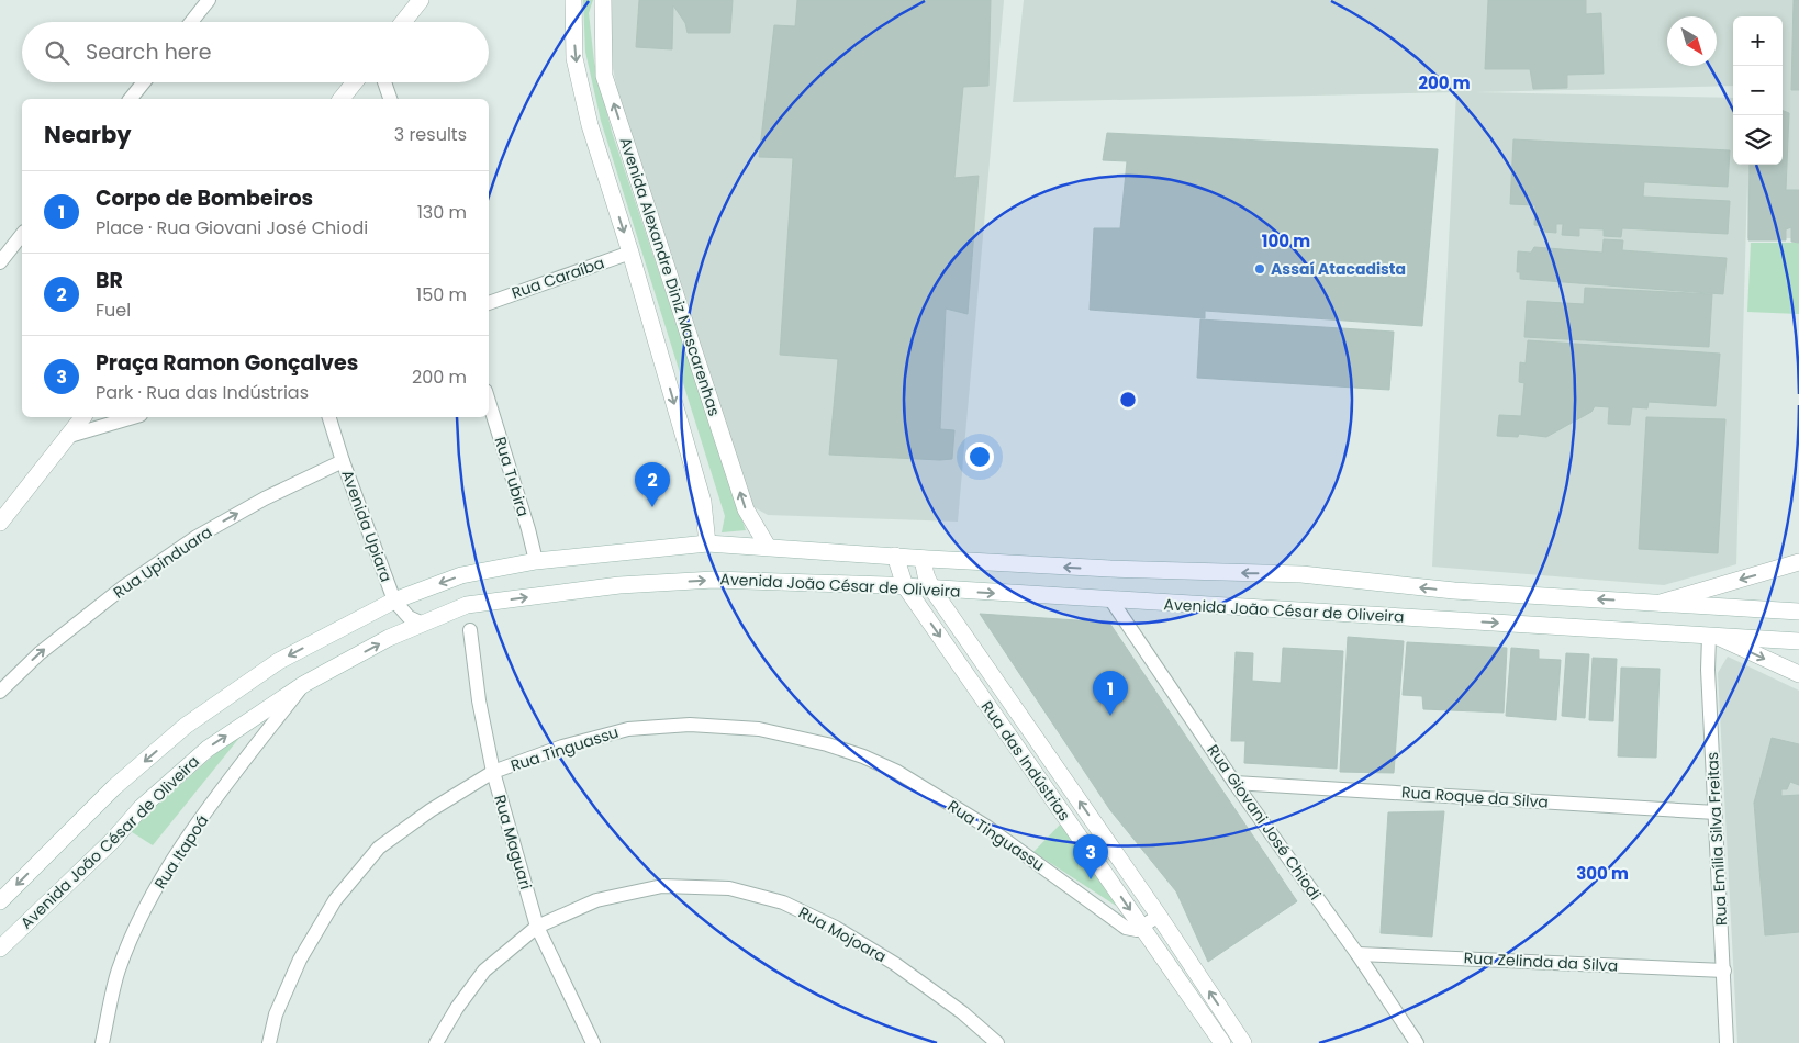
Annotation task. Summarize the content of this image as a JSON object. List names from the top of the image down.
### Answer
{
  "streets": {
    "main road": ["Avenida Alexandre Diniz Mascarenhas", "Avenida João César de Oliveira", "Rua das Indústrias"],
    "street": [
      "Rua Caraíba",
      "Rua Tubira",
      "Avenida Upiara",
      "Rua Upinduara",
      "Rua Tinguassu",
      "Rua Roque da Silva",
      "Rua Giovani José Chiodi",
      "Rua Emília Silva Freitas",
      "Rua Maguari",
      "Rua Itapoá",
      "Rua Mojoara",
      "Rua Zelinda da Silva"
    ]
  },
  "crossings": [
    ["Avenida Alexandre Diniz Mascarenhas", "Rua Caraíba"],
    ["Avenida Alexandre Diniz Mascarenhas", "Avenida João César de Oliveira"],
    ["Rua Tubira", "Avenida João César de Oliveira"],
    ["Avenida Upiara", "Rua Upinduara"],
    ["Avenida Upiara", "Avenida João César de Oliveira"],
    ["Avenida João César de Oliveira", "Rua das Indústrias"],
    ["Avenida João César de Oliveira", "Rua Giovani José Chiodi"],
    ["Avenida João César de Oliveira", "Rua Emília Silva Freitas"],
    ["Avenida João César de Oliveira", "Rua Itapoá"],
    ["Rua Tinguassu", "Rua das Indústrias"],
    ["Rua Tinguassu", "Rua Maguari"],
    ["Rua Roque da Silva", "Rua Giovani José Chiodi"],
    ["Rua Roque da Silva", "Rua Emília Silva Freitas"],
    ["Rua Giovani José Chiodi", "Rua Zelinda da Silva"],
    ["Rua Emília Silva Freitas", "Rua Zelinda da Silva"],
    ["Rua Maguari", "Rua Mojoara"]
  ],
  "one_way": ["Rua Upinduara"],
  "places": ["Assaí Atacadista"],
  "north": "bottom right",
  "page": {
    "map_buttons": ["+", "−"],
    "search": "Search here",
    "heading": ["Nearby", "3 results"],
    "list": [
      {
        "mark": "1",
        "name": "Corpo de Bombeiros",
        "note": "Place · Rua Giovani José Chiodi",
        "value": "130 m"
      },
      {
        "mark": "2",
        "name": "BR",
        "note": "Fuel",
        "value": "150 m"
      },
      {
        "mark": "3",
        "name": "Praça Ramon Gonçalves",
        "note": "Park · Rua das Indústrias",
        "value": "200 m"
      }
    ],
    "pins": ["2", "1", "3"]
  },
  "rings": ["200 m", "100 m", "300 m"]
}
